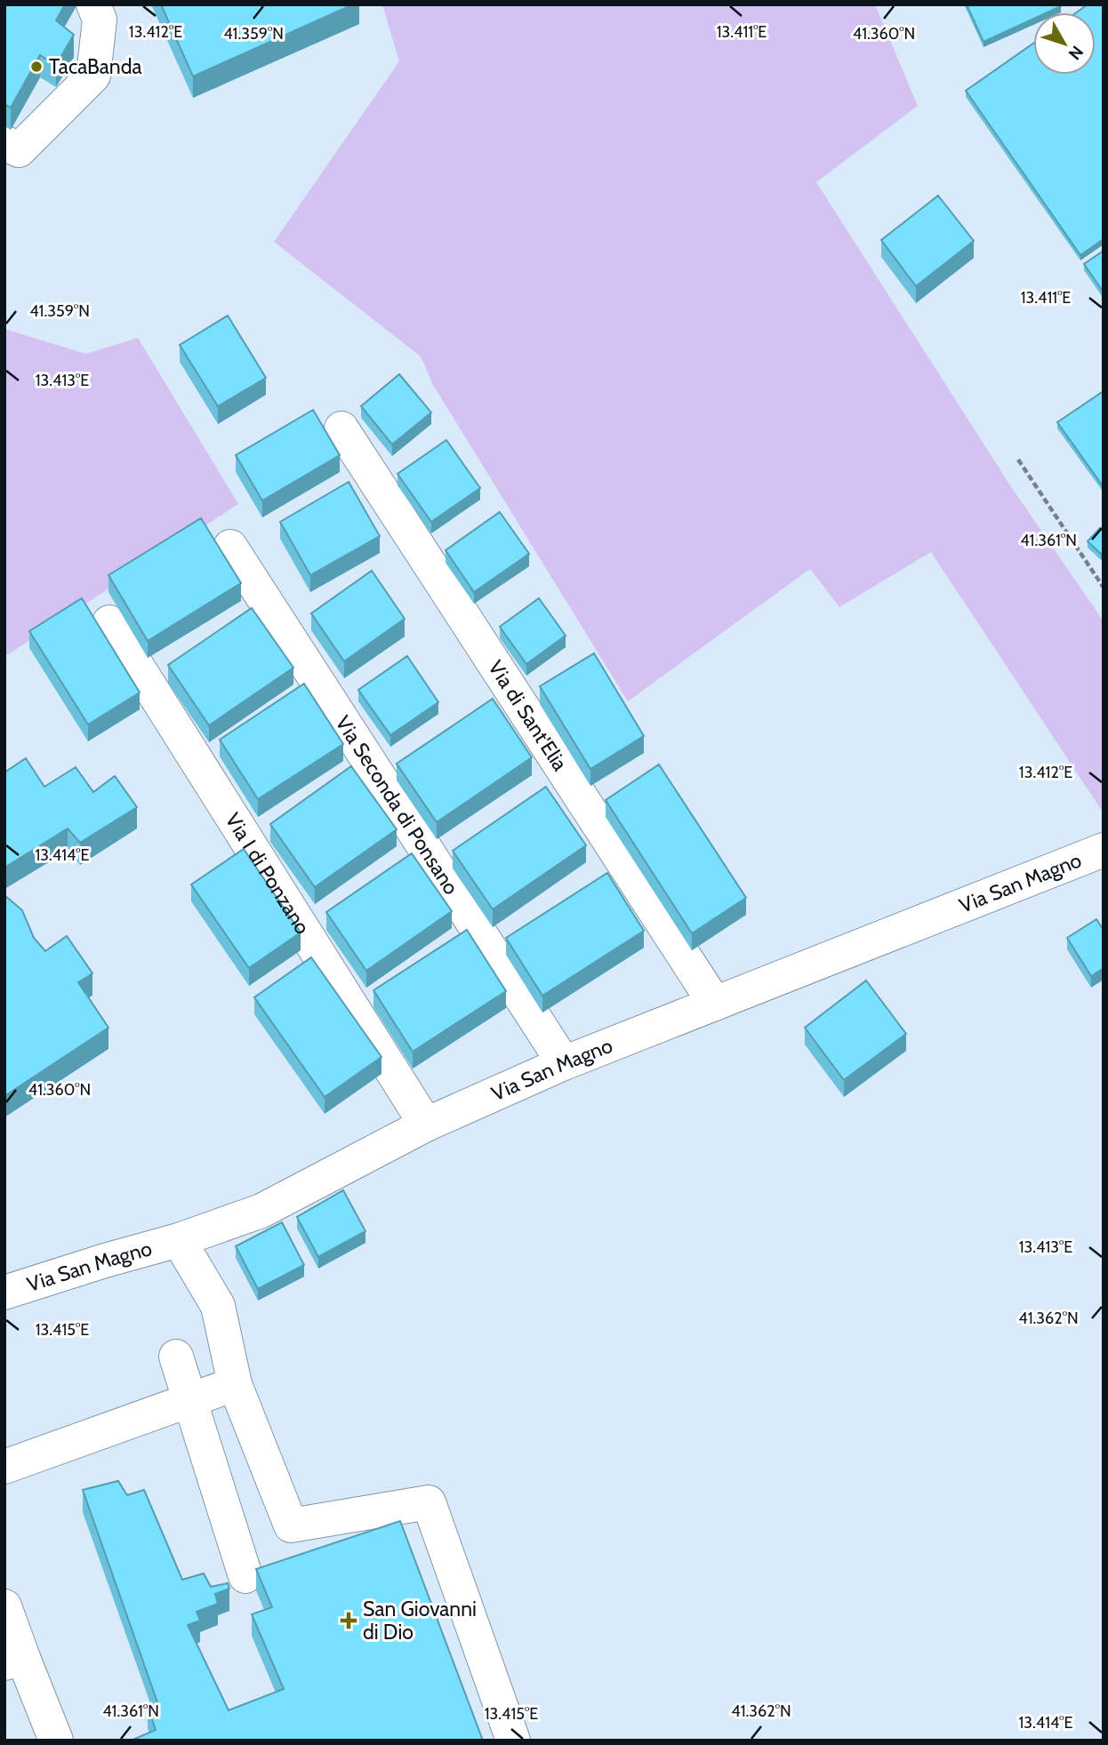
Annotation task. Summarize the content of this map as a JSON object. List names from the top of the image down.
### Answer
{
  "streets": {
    "street": [
      "Via di Sant'Elia",
      "Via Seconda di Ponsano",
      "Via I di Ponzano",
      "Via San Magno"
    ]
  },
  "crossings": [
    ["Via di Sant'Elia", "Via San Magno"],
    ["Via Seconda di Ponsano", "Via San Magno"],
    ["Via I di Ponzano", "Via San Magno"]
  ],
  "places": {
    "other": ["TacaBanda"],
    "health": ["San Giovanni di Dio"]
  },
  "north": "bottom right",
  "coordinates": [
    "13.412°E",
    "13.411°E",
    "41.359°N",
    "41.360°N",
    "13.413°E",
    "41.361°N",
    "13.414°E",
    "41.362°N",
    "13.415°E"
  ]
}
